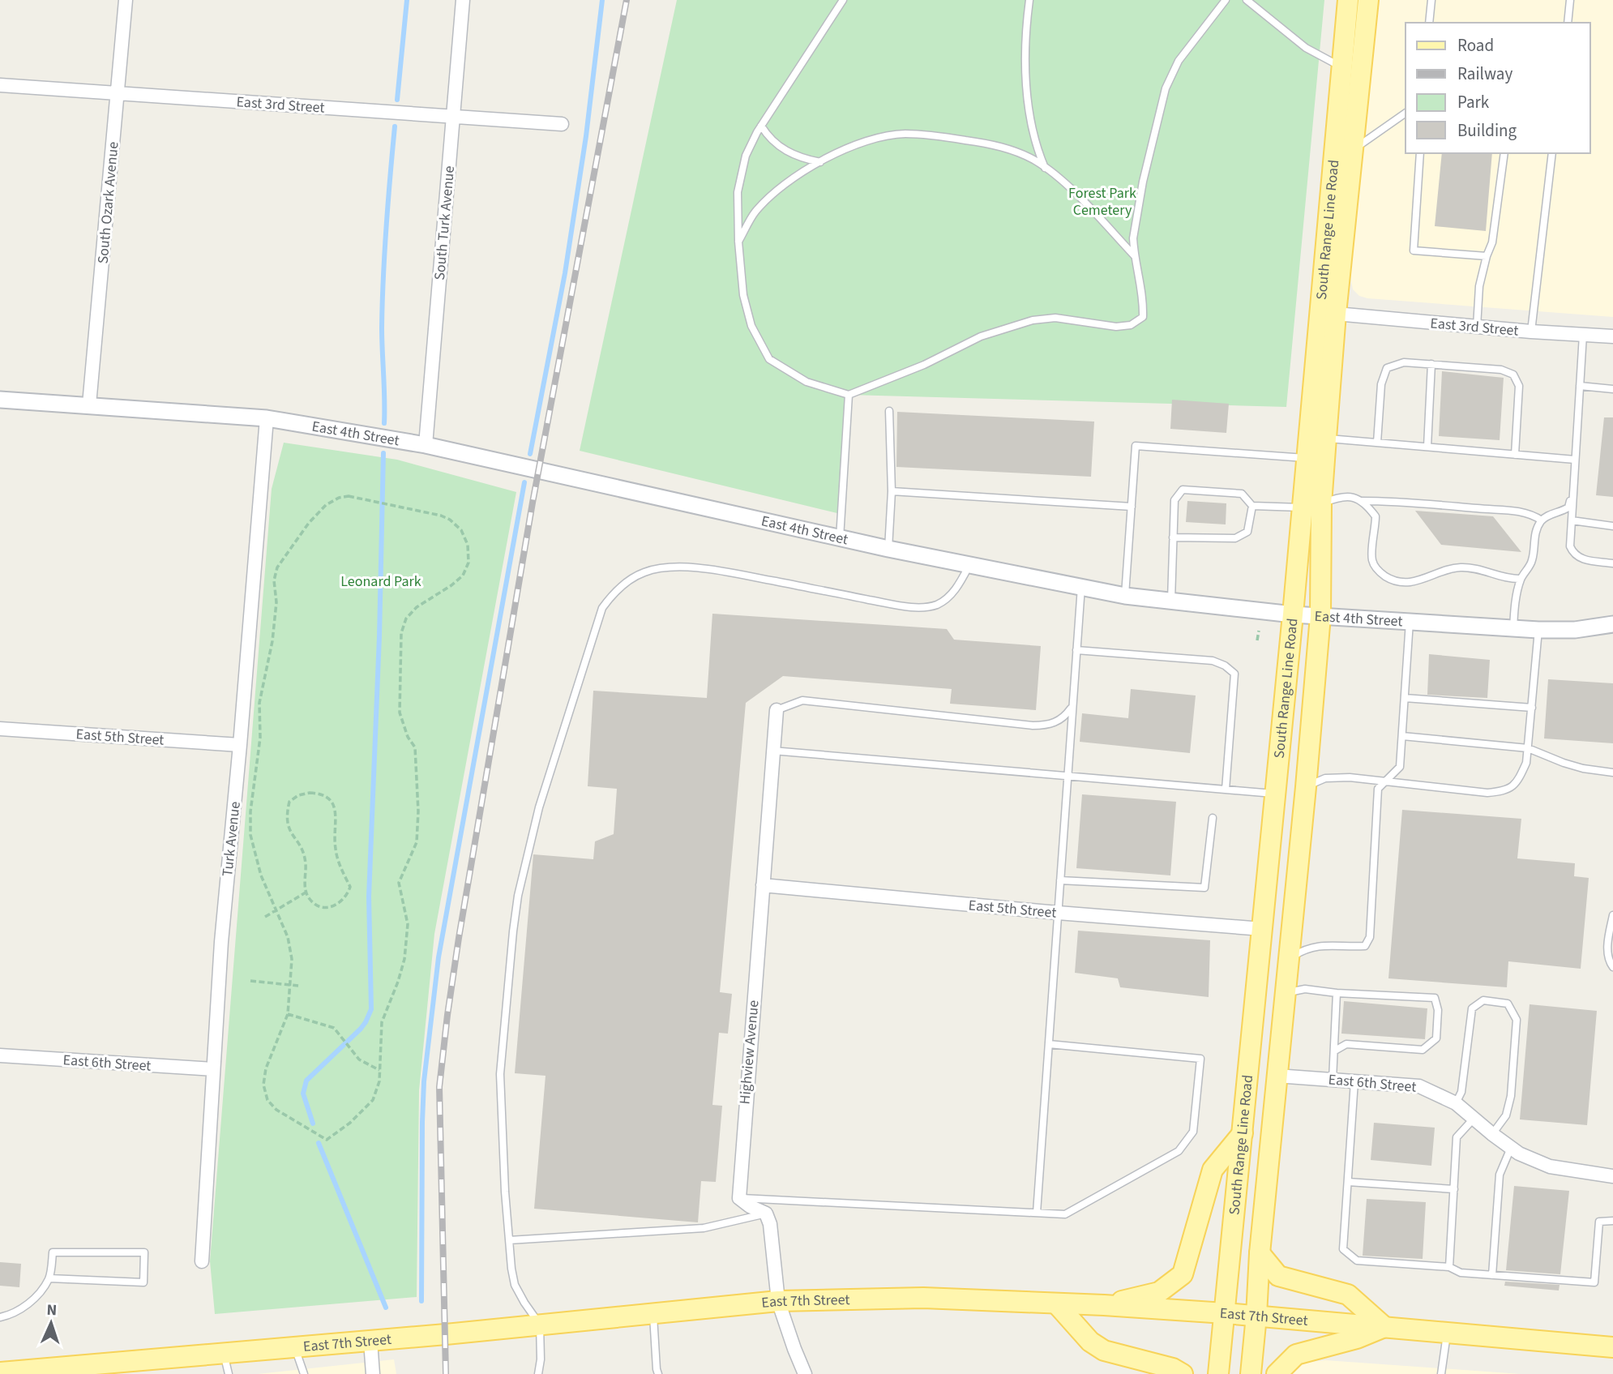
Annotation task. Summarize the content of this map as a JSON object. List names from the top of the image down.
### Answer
{
  "streets": {
    "main road": ["South Range Line Road", "East 7th Street"],
    "street": [
      "East 3rd Street",
      "South Ozark Avenue",
      "South Turk Avenue",
      "East 4th Street",
      "East 5th Street",
      "Turk Avenue",
      "Highview Avenue",
      "East 6th Street"
    ]
  },
  "crossings": [
    ["East 3rd Street", "South Ozark Avenue"],
    ["East 3rd Street", "South Turk Avenue"],
    ["East 3rd Street", "South Range Line Road"],
    ["South Ozark Avenue", "East 4th Street"],
    ["South Turk Avenue", "East 4th Street"],
    ["South Range Line Road", "East 4th Street"],
    ["South Range Line Road", "East 5th Street"],
    ["South Range Line Road", "East 6th Street"],
    ["South Range Line Road", "East 7th Street"],
    ["East 4th Street", "Turk Avenue"],
    ["East 5th Street", "Turk Avenue"],
    ["East 5th Street", "Highview Avenue"],
    ["Turk Avenue", "East 6th Street"]
  ],
  "parks": ["Forest Park Cemetery", "Leonard Park"],
  "legend": [
    "Road",
    "Railway",
    "Park",
    "Building"
  ],
  "north": "top"
}
